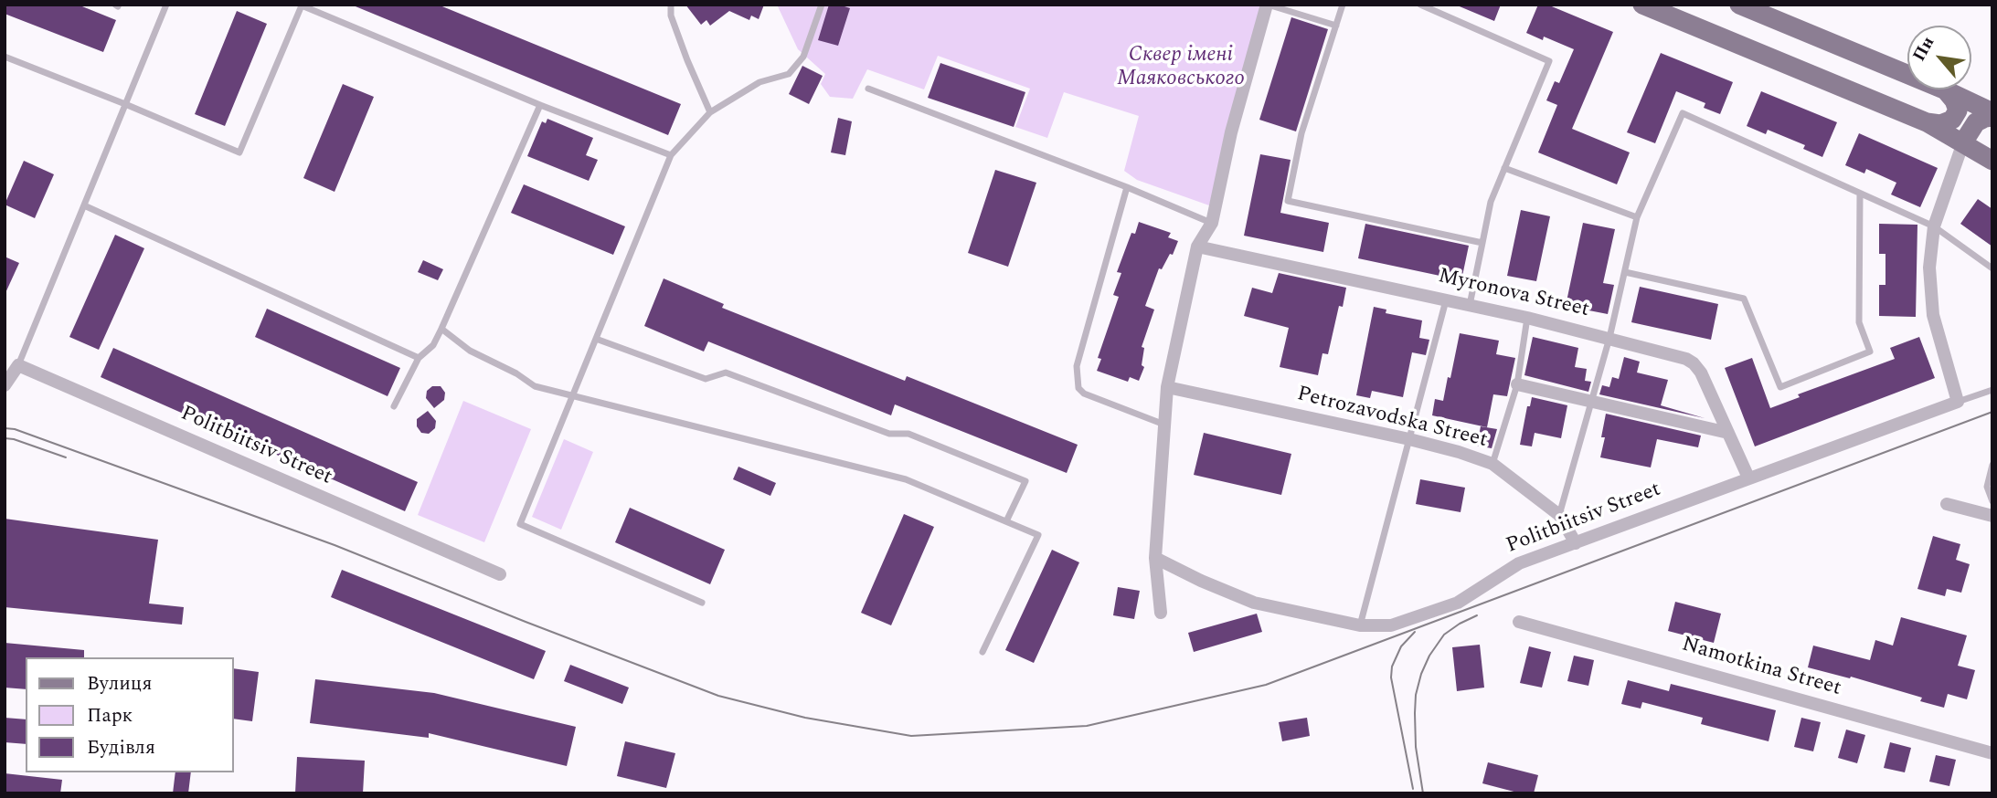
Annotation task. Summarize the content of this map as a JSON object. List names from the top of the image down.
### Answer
{
  "streets": {
    "street": [
      "Myronova Street",
      "Petrozavodska Street",
      "Politbiitsiv Street",
      "Namotkina Street"
    ]
  },
  "crossings": [
    ["Myronova Street", "Politbiitsiv Street"],
    ["Petrozavodska Street", "Politbiitsiv Street"]
  ],
  "parks": ["Сквер імені Маяковського"],
  "legend": ["Вулиця", "Парк", "Будівля"],
  "north": "top left"
}
